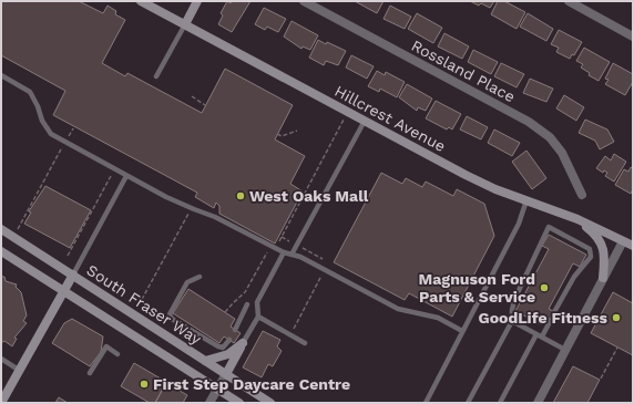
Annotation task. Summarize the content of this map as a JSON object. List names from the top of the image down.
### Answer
{
  "streets": {
    "street": ["Rossland Place", "Hillcrest Avenue", "South Fraser Way"]
  },
  "places": [
    "West Oaks Mall",
    "Magnuson Ford Parts & Service",
    "GoodLife Fitness",
    "First Step Daycare Centre"
  ]
}
